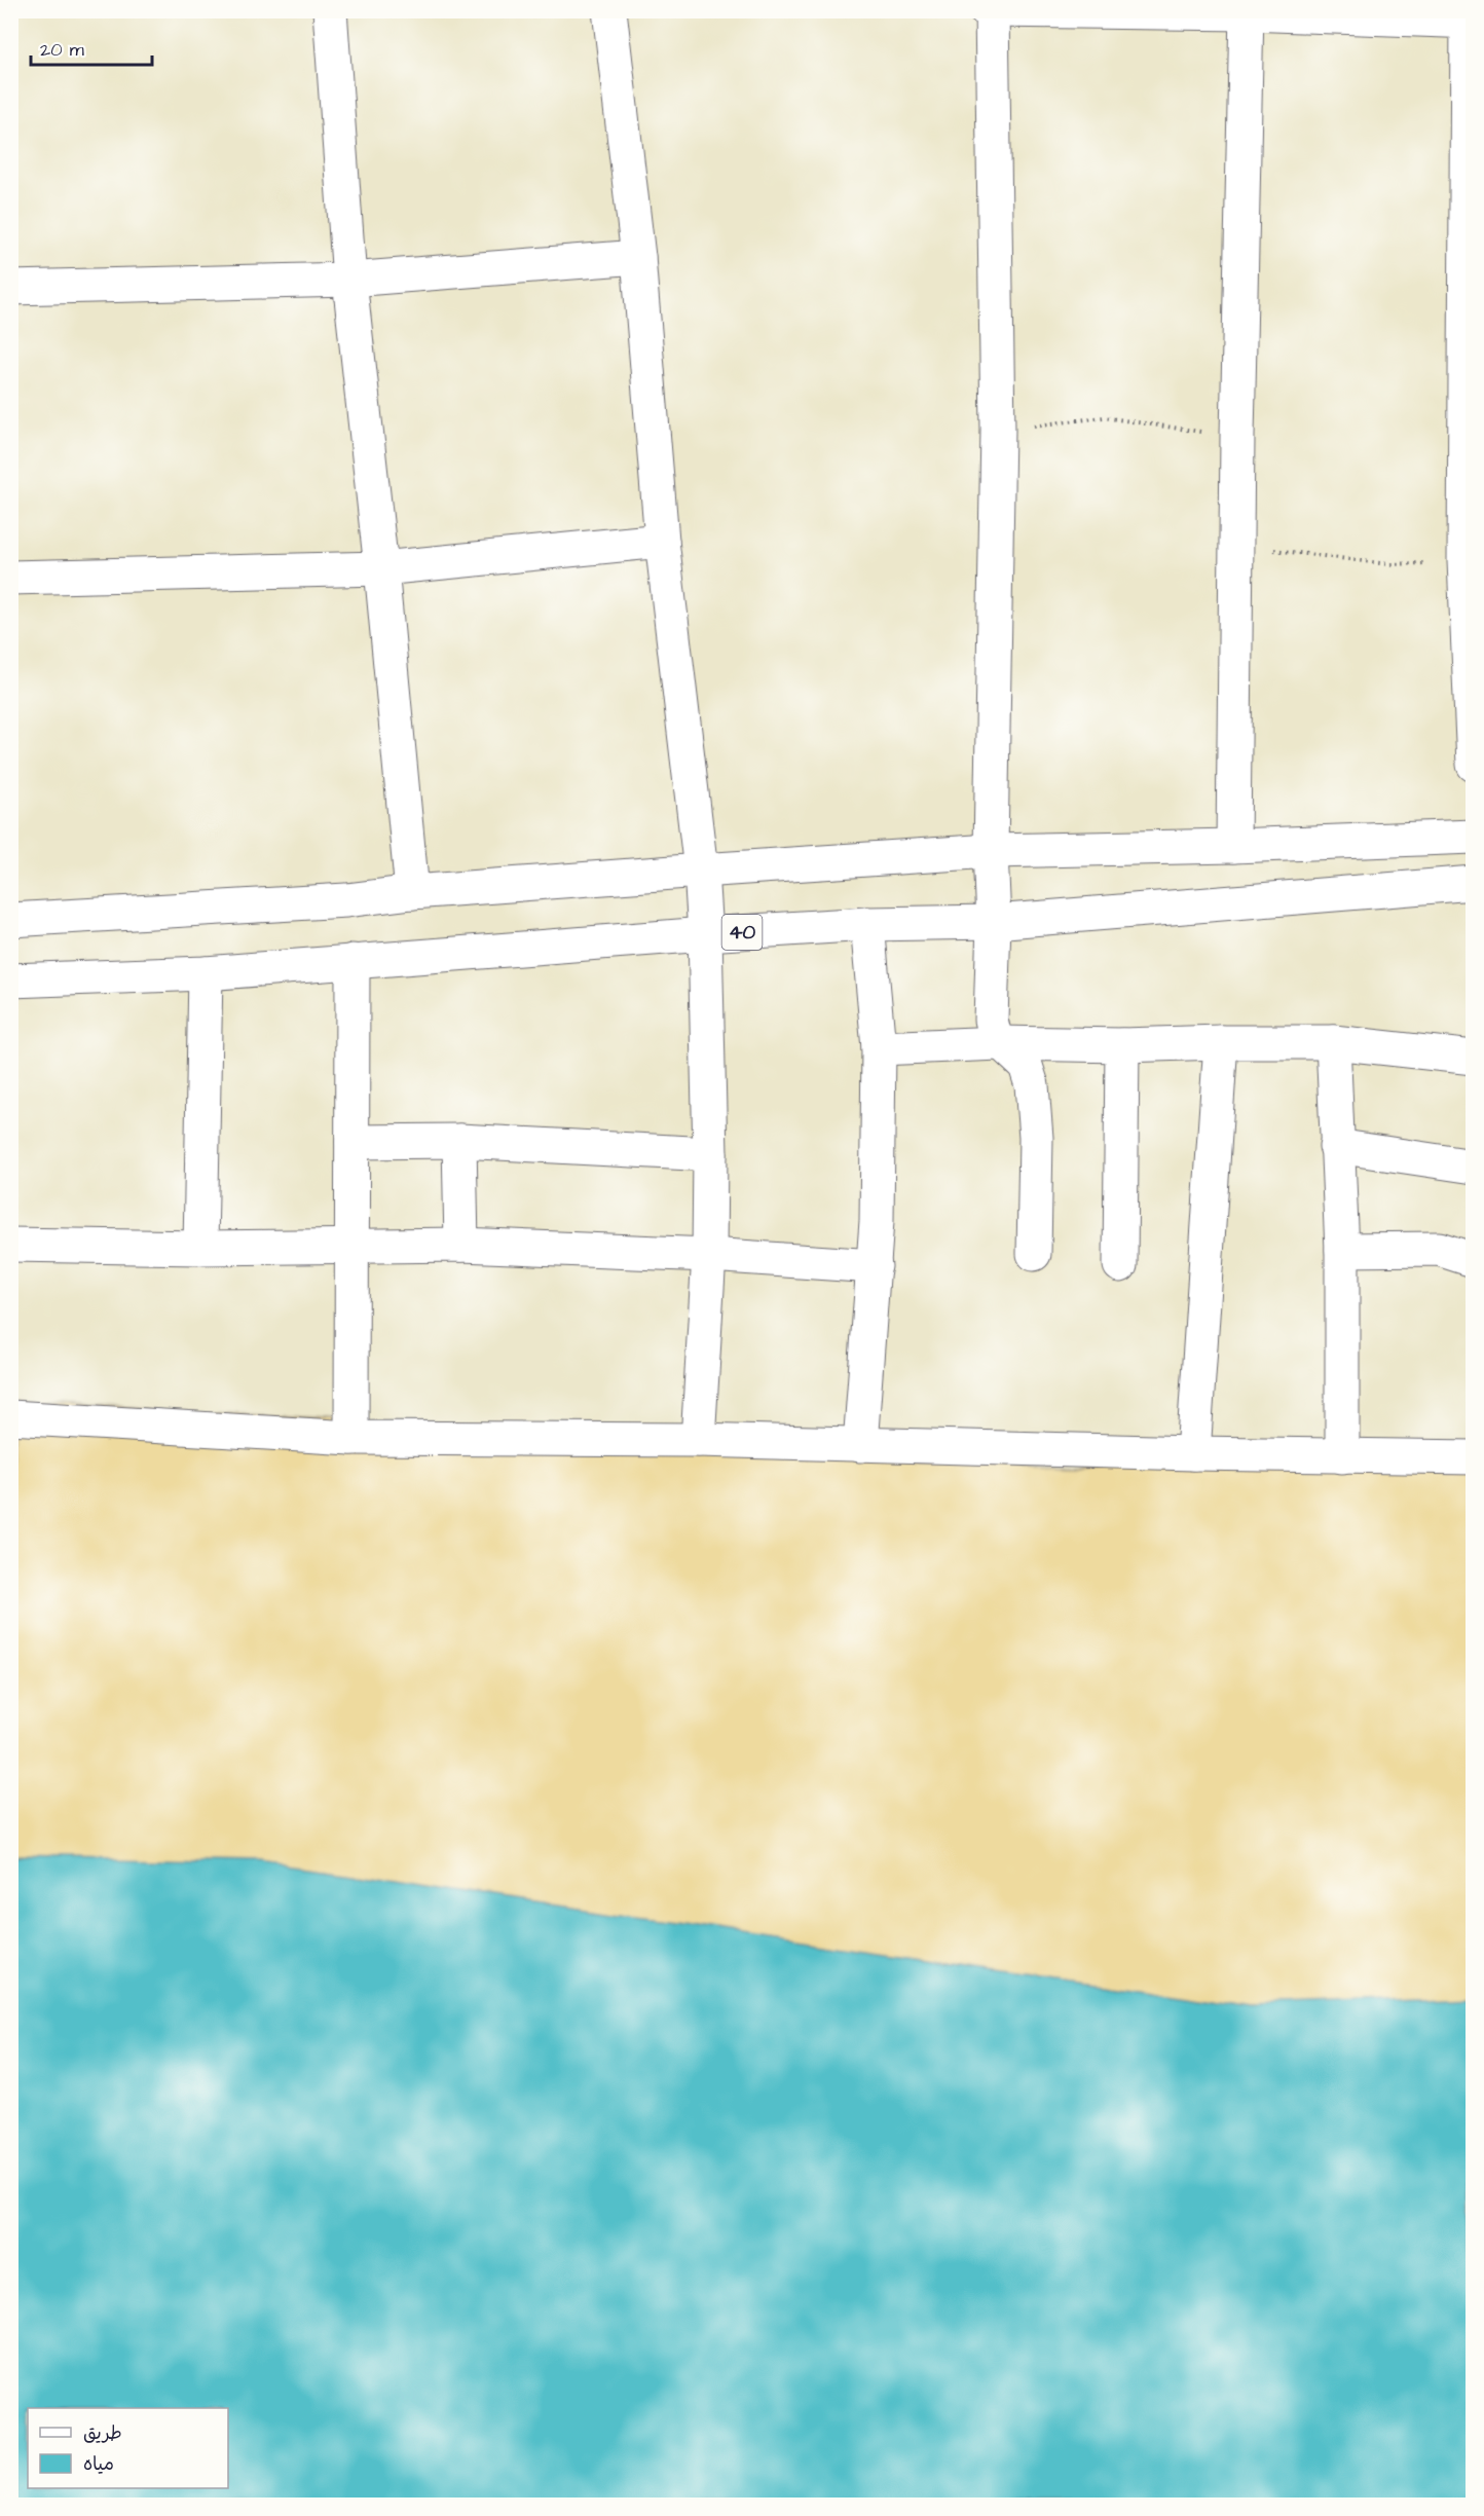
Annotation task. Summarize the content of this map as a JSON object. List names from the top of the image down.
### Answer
{
  "streets": {
    "main road": ["40"]
  },
  "legend": ["طريق", "مياه"],
  "scale_bar": "20 m"
}
